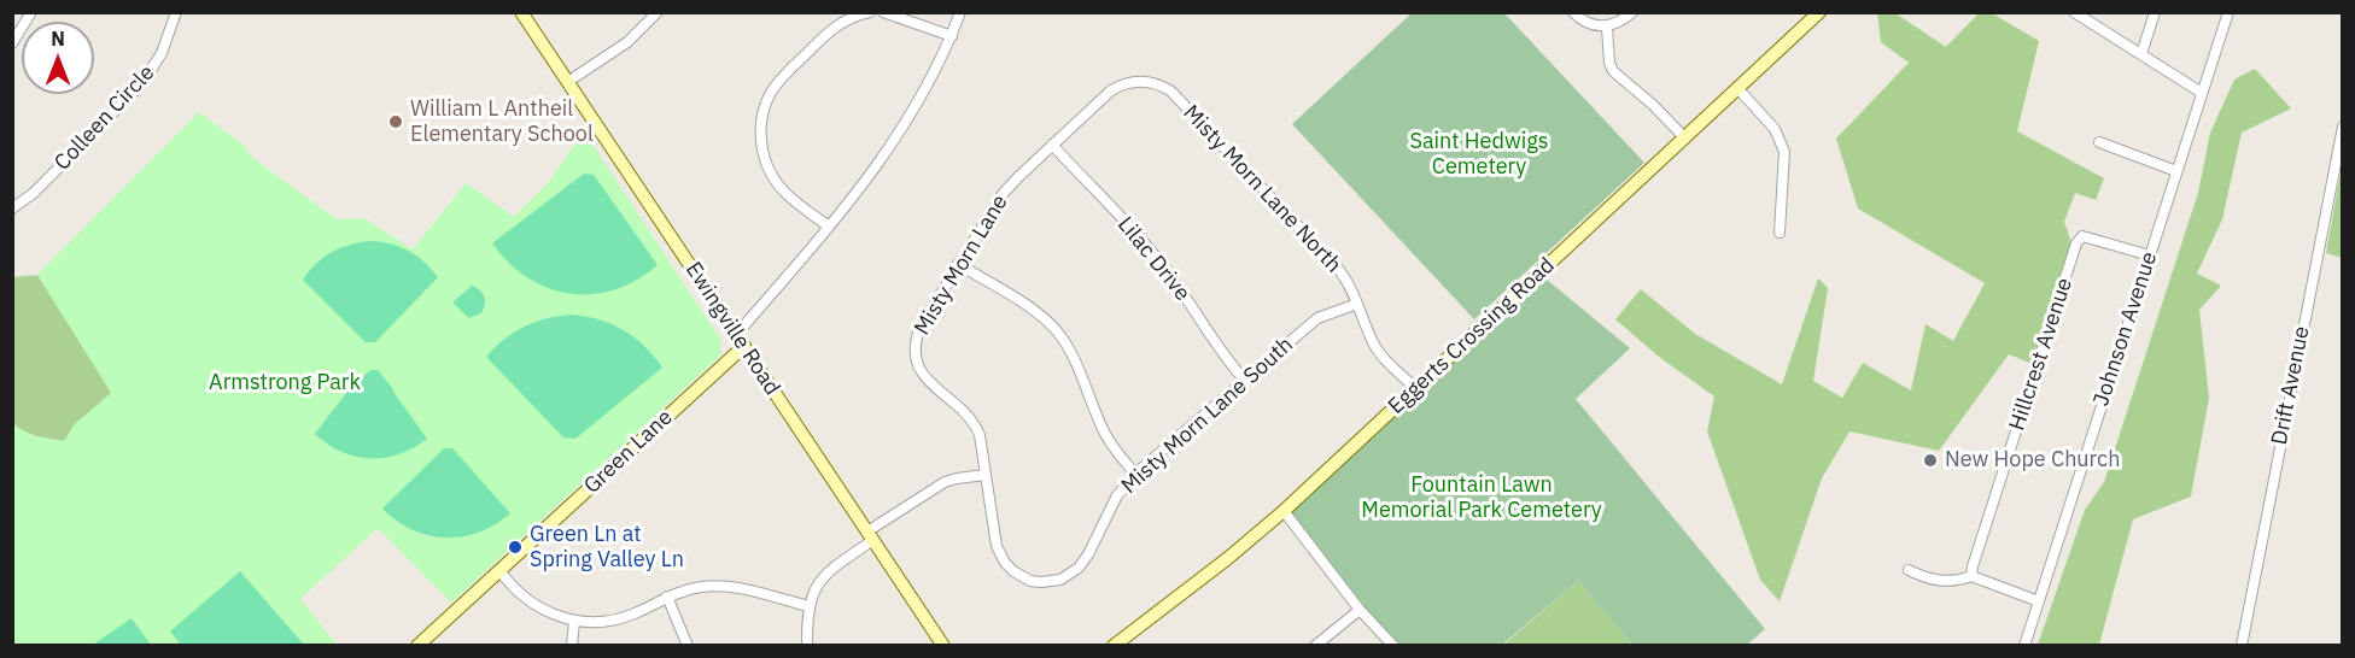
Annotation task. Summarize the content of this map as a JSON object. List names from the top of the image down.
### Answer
{
  "streets": {
    "street": [
      "Colleen Circle",
      "Misty Morn Lane North",
      "Lilac Drive",
      "Misty Morn Lane",
      "Ewingville Road",
      "Johnson Avenue",
      "Eggerts Crossing Road",
      "Hillcrest Avenue",
      "Drift Avenue",
      "Misty Morn Lane South",
      "Green Lane"
    ]
  },
  "crossings": [
    ["Misty Morn Lane North", "Misty Morn Lane"],
    ["Misty Morn Lane North", "Eggerts Crossing Road"],
    ["Misty Morn Lane North", "Misty Morn Lane South"],
    ["Lilac Drive", "Misty Morn Lane"],
    ["Lilac Drive", "Misty Morn Lane South"],
    ["Misty Morn Lane", "Misty Morn Lane South"],
    ["Ewingville Road", "Green Lane"],
    ["Johnson Avenue", "Hillcrest Avenue"]
  ],
  "parks": ["Saint Hedwigs Cemetery", "Armstrong Park", "Fountain Lawn Memorial Park Cemetery"],
  "places": ["William L Antheil Elementary School", "New Hope Church", "Green Ln at Spring Valley Ln"],
  "north": "top"
}
